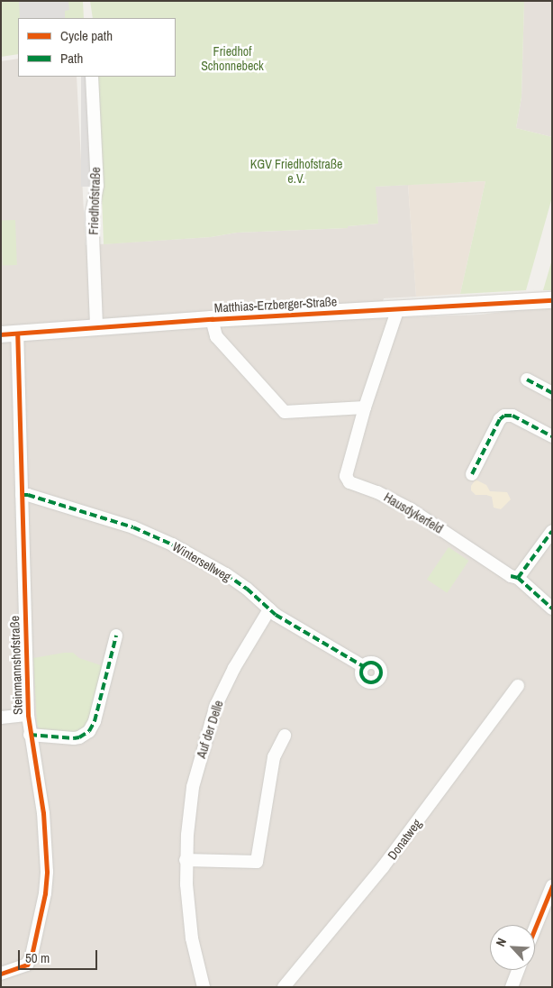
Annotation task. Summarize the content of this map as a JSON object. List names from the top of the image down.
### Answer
{
  "streets": {
    "street": [
      "Friedhofstraße",
      "Matthias-Erzberger-Straße",
      "Hausdykerfeld",
      "Wintersellweg",
      "Steinmannshofstraße",
      "Auf der Delle",
      "Donatweg"
    ]
  },
  "crossings": [
    ["Friedhofstraße", "Matthias-Erzberger-Straße"],
    ["Matthias-Erzberger-Straße", "Hausdykerfeld"],
    ["Matthias-Erzberger-Straße", "Steinmannshofstraße"],
    ["Wintersellweg", "Steinmannshofstraße"],
    ["Wintersellweg", "Auf der Delle"]
  ],
  "parks": ["Friedhof Schonnebeck", "KGV Friedhofstraße e.V."],
  "legend": ["Cycle path", "Path"],
  "scale_bar": "50 m",
  "north": "top left"
}
